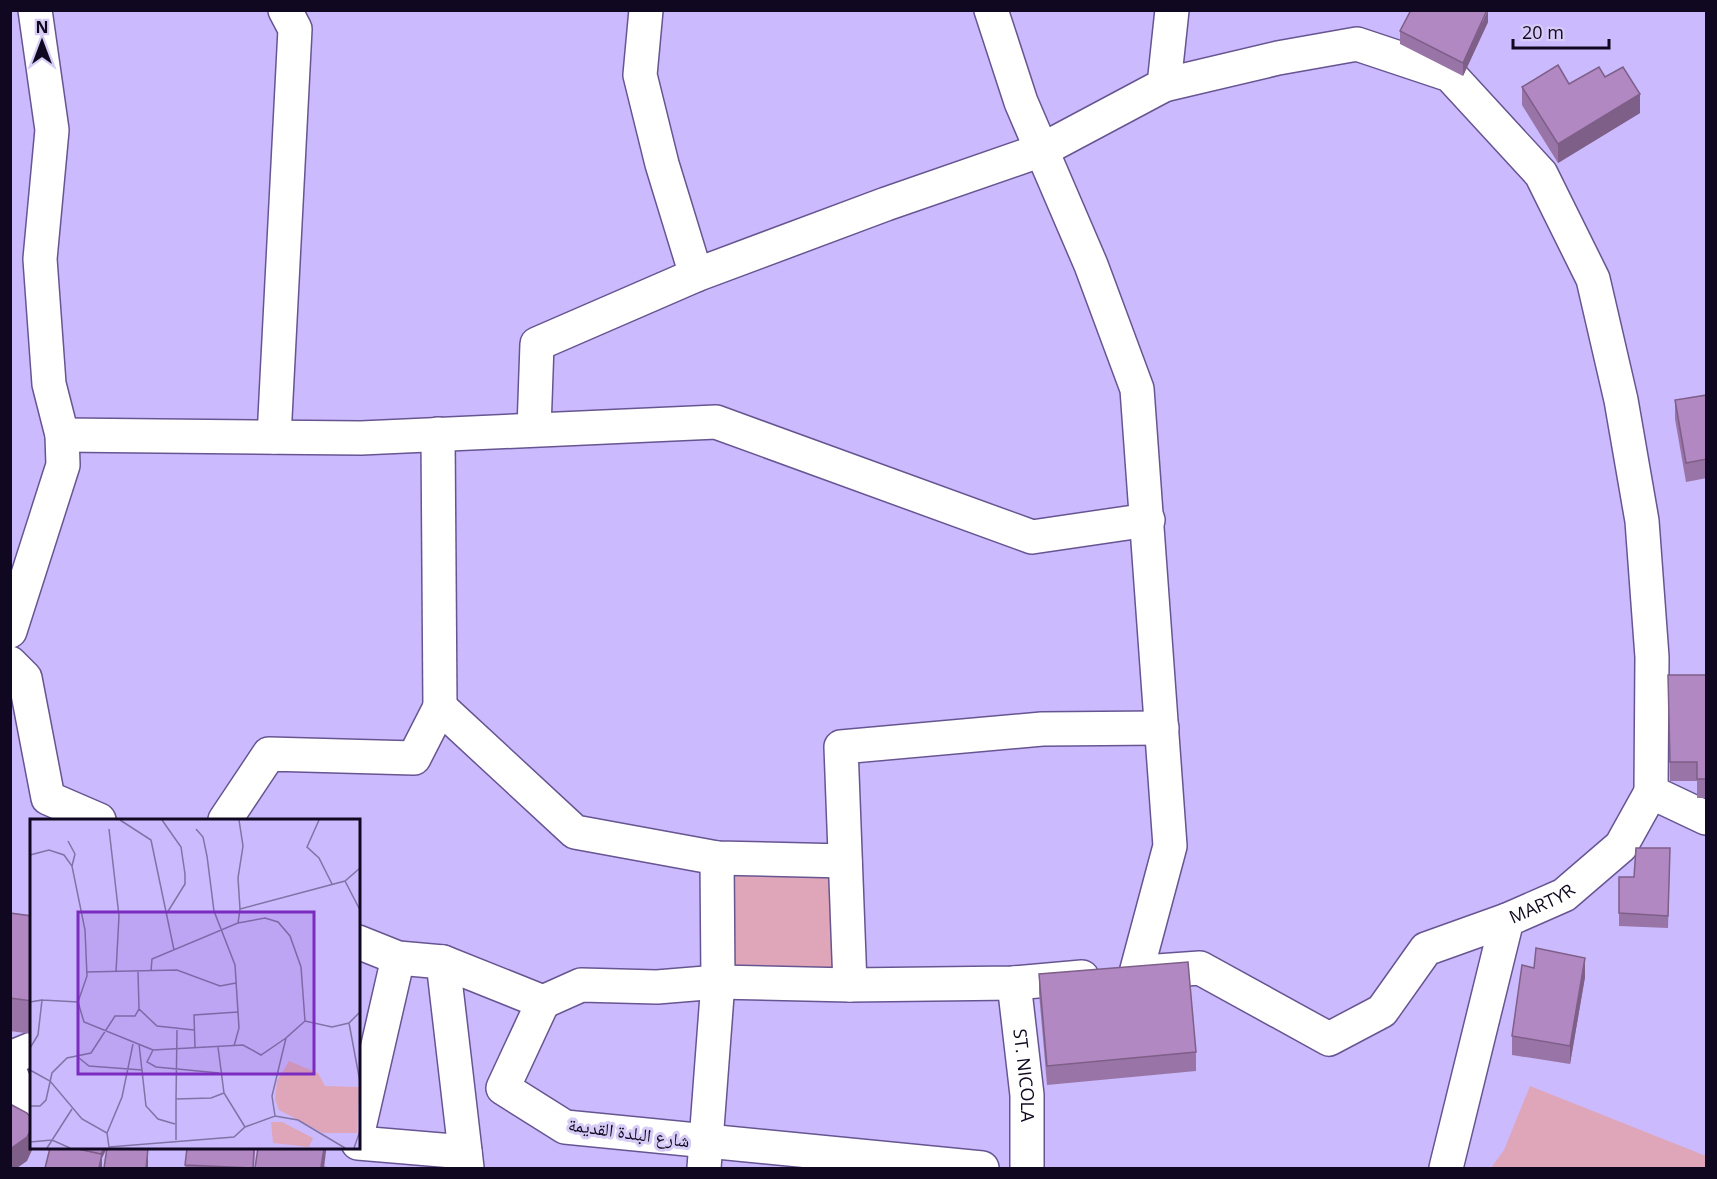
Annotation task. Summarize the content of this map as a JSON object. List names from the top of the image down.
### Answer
{
  "streets": {
    "street": ["MARTYR", "ST. NICOLA", "شارع البلدة القديمة"]
  },
  "scale_bar": "20 m",
  "north": "top"
}
